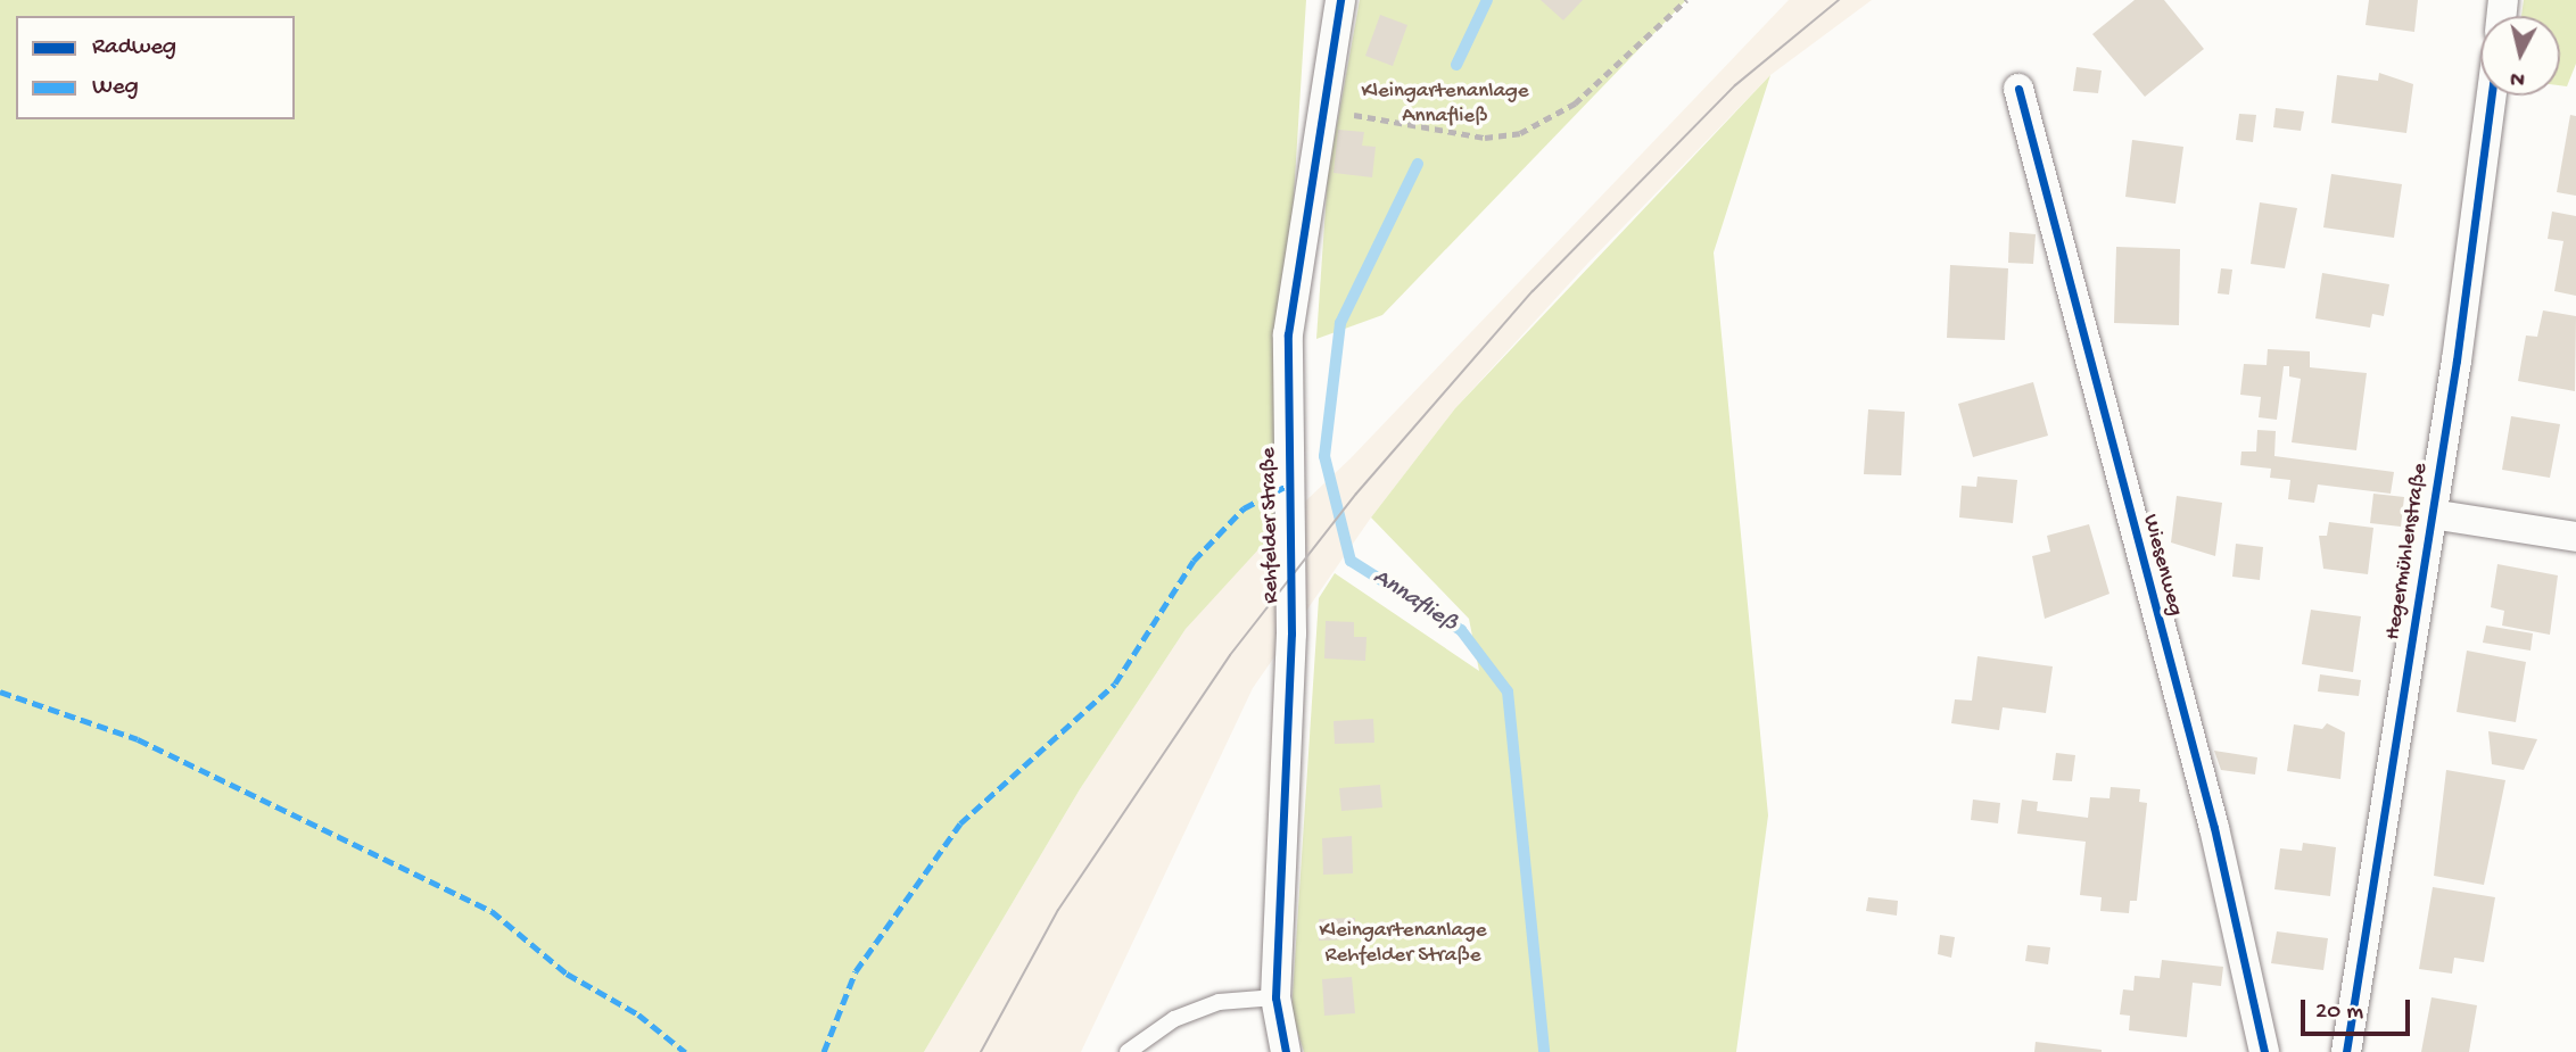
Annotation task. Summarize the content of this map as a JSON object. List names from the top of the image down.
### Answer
{
  "streets": {
    "street": ["Rehfelder Straße", "Hegermühlenstraße", "Wiesenweg"]
  },
  "water": ["Annafließ"],
  "parks": ["Kleingartenanlage Annafließ", "Kleingartenanlage Rehfelder Straße"],
  "legend": ["Radweg", "Weg"],
  "scale_bar": "20 m",
  "north": "bottom"
}
